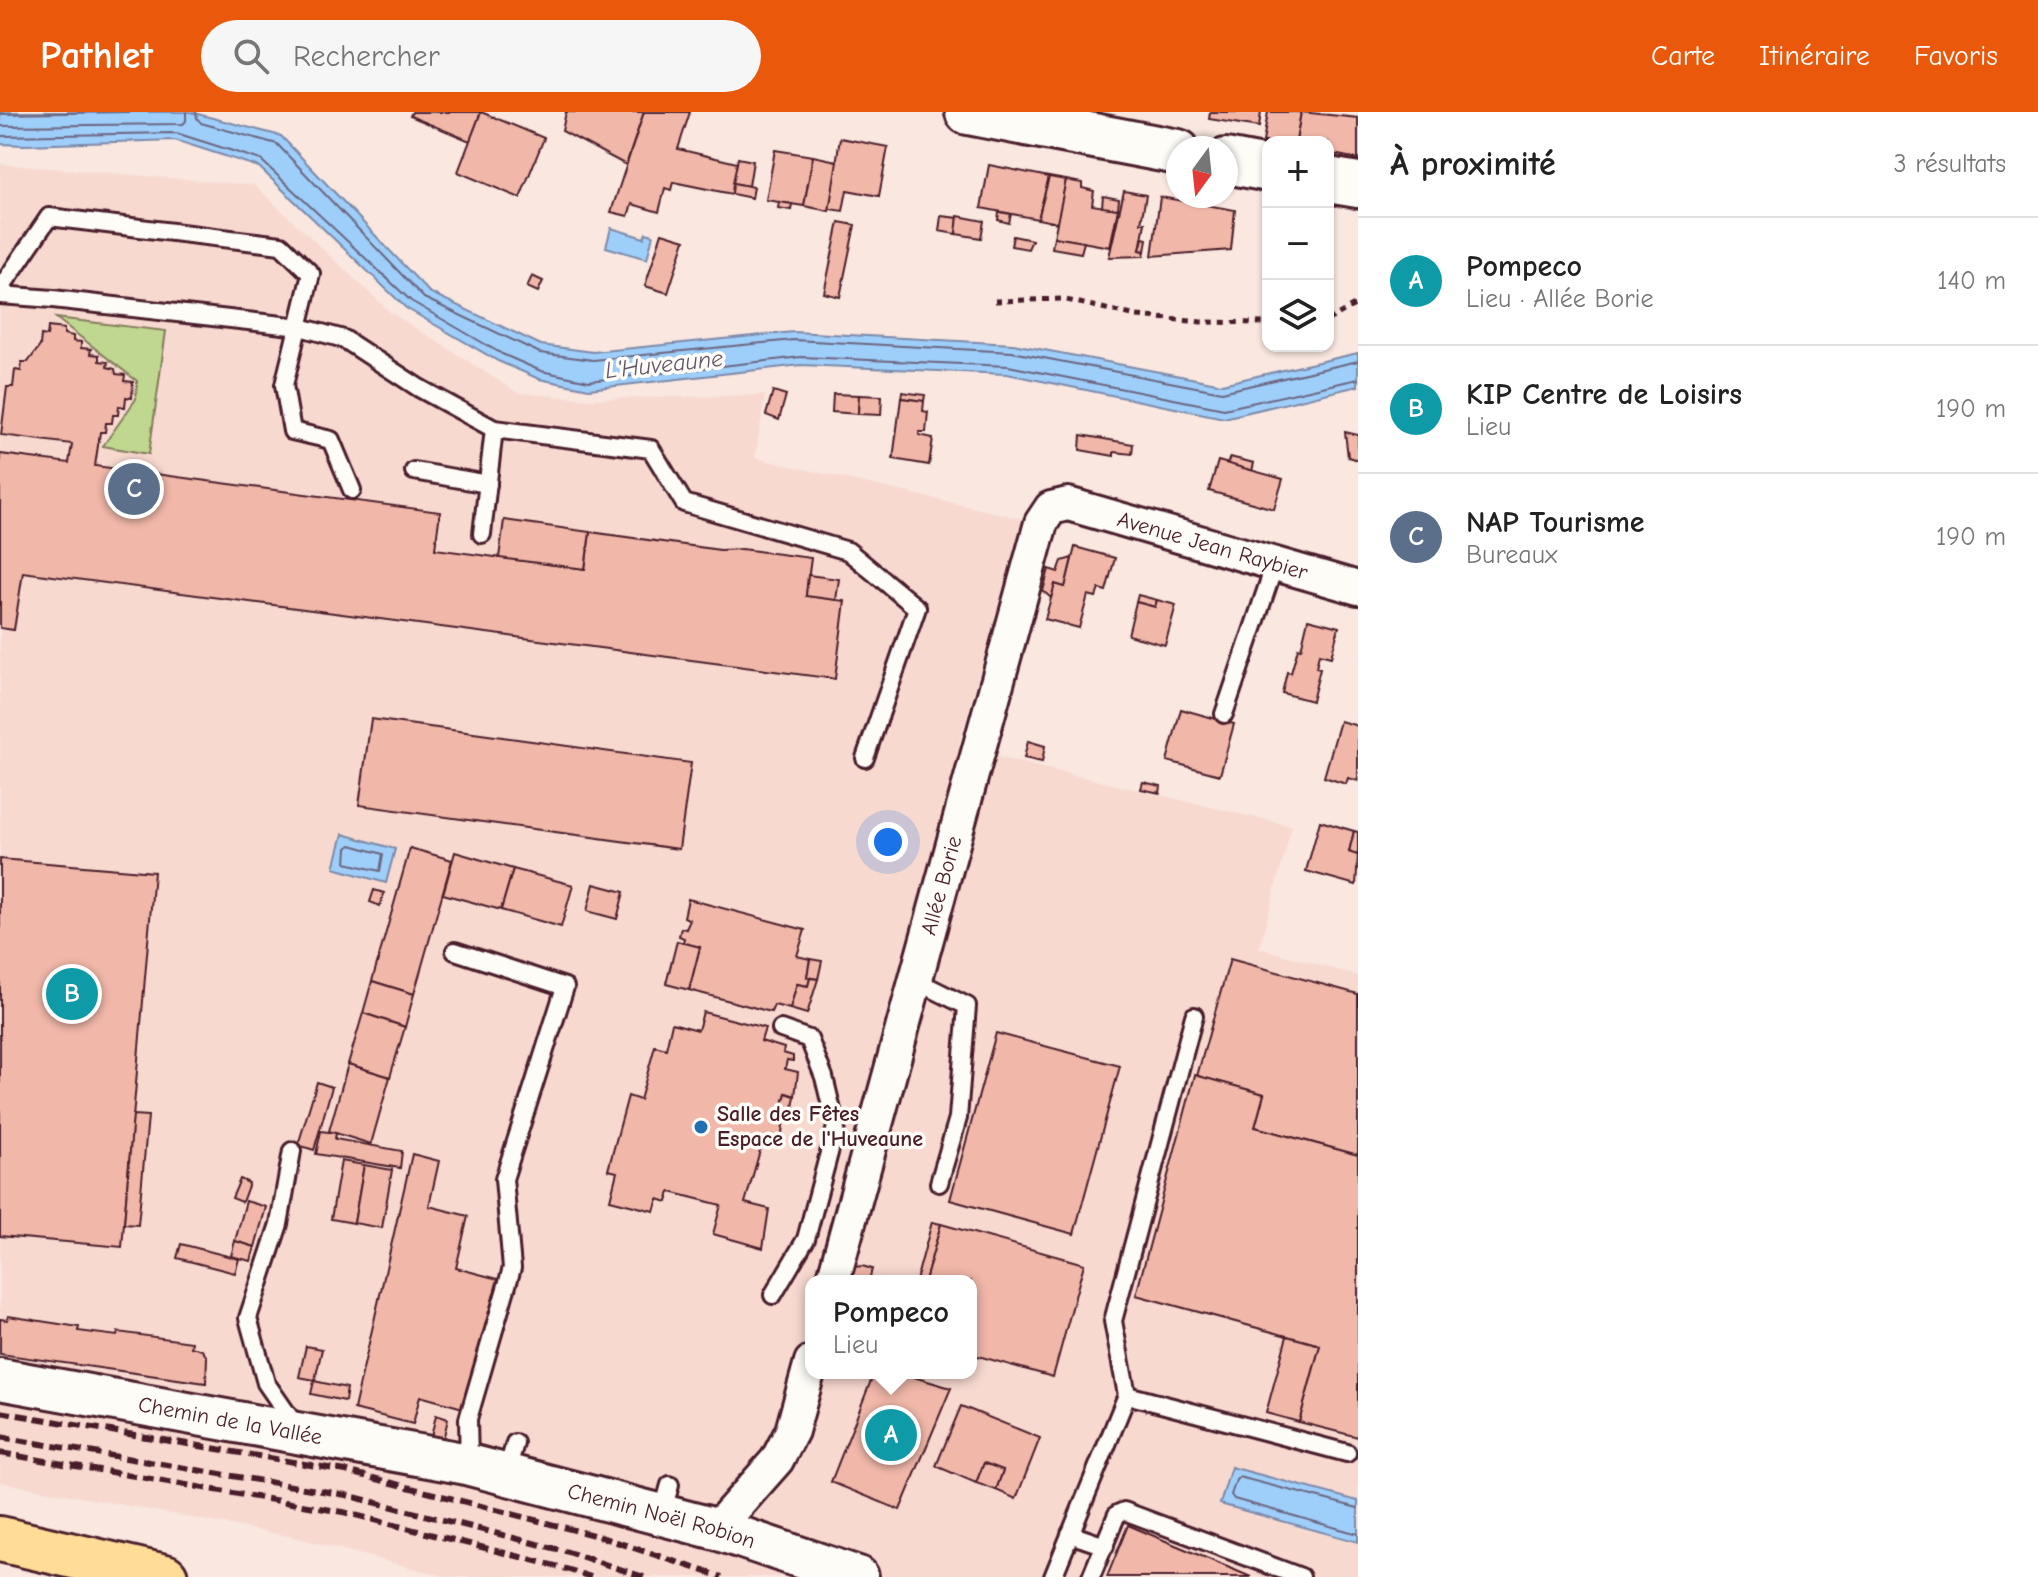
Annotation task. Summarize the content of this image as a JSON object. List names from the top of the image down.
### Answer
{
  "streets": {
    "street": [
      "Avenue Jean Raybier",
      "Allée Borie",
      "Chemin de la Vallée",
      "Chemin Noël Robion"
    ]
  },
  "crossings": [
    ["Avenue Jean Raybier", "Allée Borie"],
    ["Chemin de la Vallée", "Chemin Noël Robion"]
  ],
  "water": ["L'Huveaune"],
  "places": ["Salle des Fêtes Espace de l'Huveaune"],
  "north": "bottom",
  "page": {
    "header": "Pathlet",
    "search": "Rechercher",
    "nav": ["Carte", "Itinéraire", "Favoris"],
    "heading": ["À proximité", "3 résultats"],
    "map_buttons": ["+", "−"],
    "list": [
      {
        "mark": "A",
        "name": "Pompeco",
        "note": "Lieu · Allée Borie",
        "value": "140 m"
      },
      {
        "mark": "B",
        "name": "KIP Centre de Loisirs",
        "note": "Lieu",
        "value": "190 m"
      },
      {
        "mark": "C",
        "name": "NAP Tourisme",
        "note": "Bureaux",
        "value": "190 m"
      }
    ],
    "pins": ["C", "B", "A"],
    "popup": ["Pompeco", "Lieu"]
  }
}
